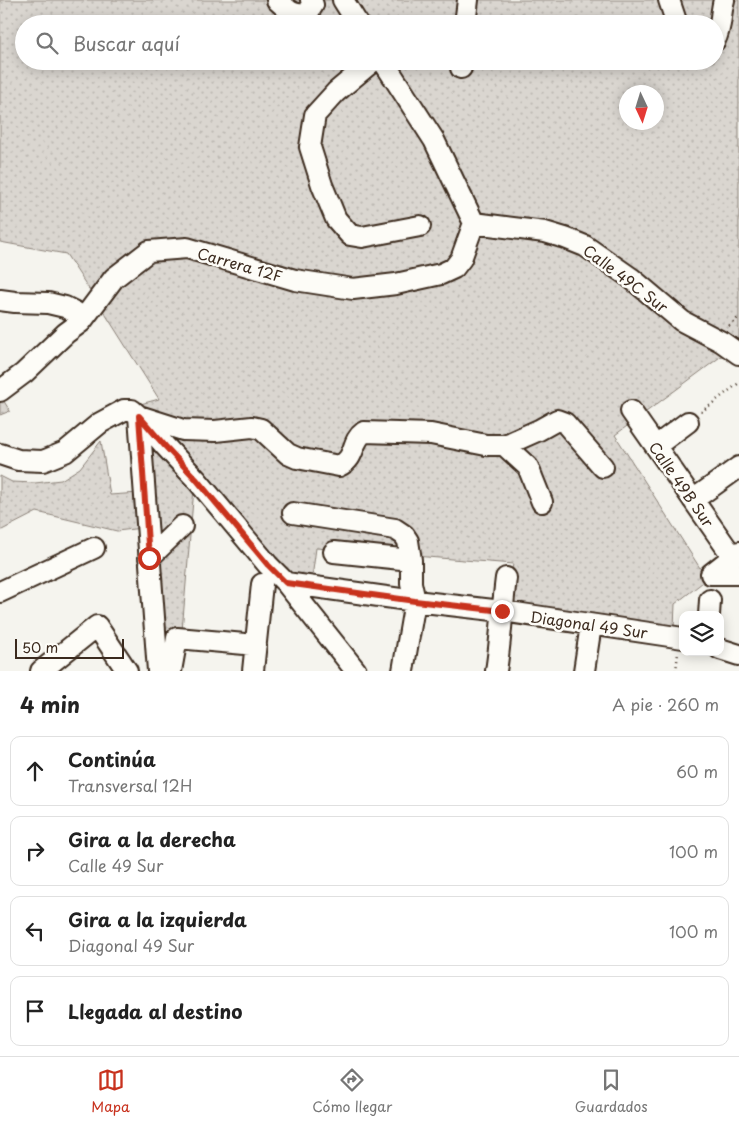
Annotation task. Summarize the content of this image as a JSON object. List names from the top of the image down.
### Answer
{
  "streets": {
    "street": [
      "Carrera 12F",
      "Calle 49C Sur",
      "Calle 49B Sur",
      "Diagonal 49 Sur"
    ]
  },
  "crossings": [
    ["Carrera 12F", "Calle 49C Sur"]
  ],
  "scale_bar": "50 m",
  "north": "bottom",
  "page": {
    "search": "Buscar aquí",
    "scale": "50 m",
    "heading": ["4 min", "A pie · 260 m"],
    "list": [
      ["Continúa", "Transversal 12H", "60 m"],
      ["Gira a la derecha", "Calle 49 Sur", "100 m"],
      ["Gira a la izquierda", "Diagonal 49 Sur", "100 m"],
      "Llegada al destino"
    ],
    "nav": ["Mapa", "Cómo llegar", "Guardados"]
  }
}
